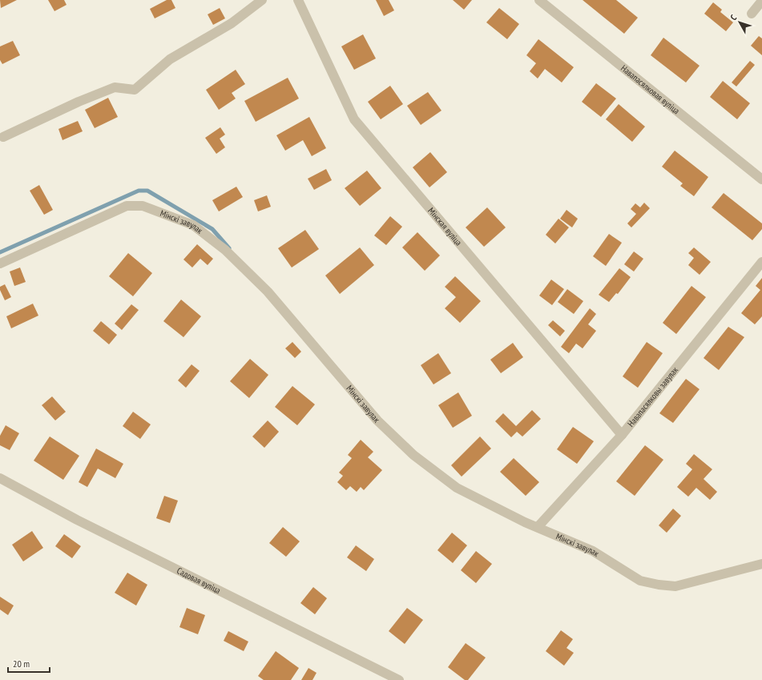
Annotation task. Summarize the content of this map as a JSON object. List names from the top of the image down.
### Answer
{
  "streets": {
    "street": [
      "Навапасялковая вуліца",
      "Мінскі завулак",
      "Мінская вуліца",
      "Навапасялковы завулак",
      "Садовая вуліца"
    ]
  },
  "crossings": [
    ["Мінскі завулак", "Навапасялковы завулак"],
    ["Мінская вуліца", "Навапасялковы завулак"]
  ],
  "scale_bar": "20 m",
  "north": "top left"
}
